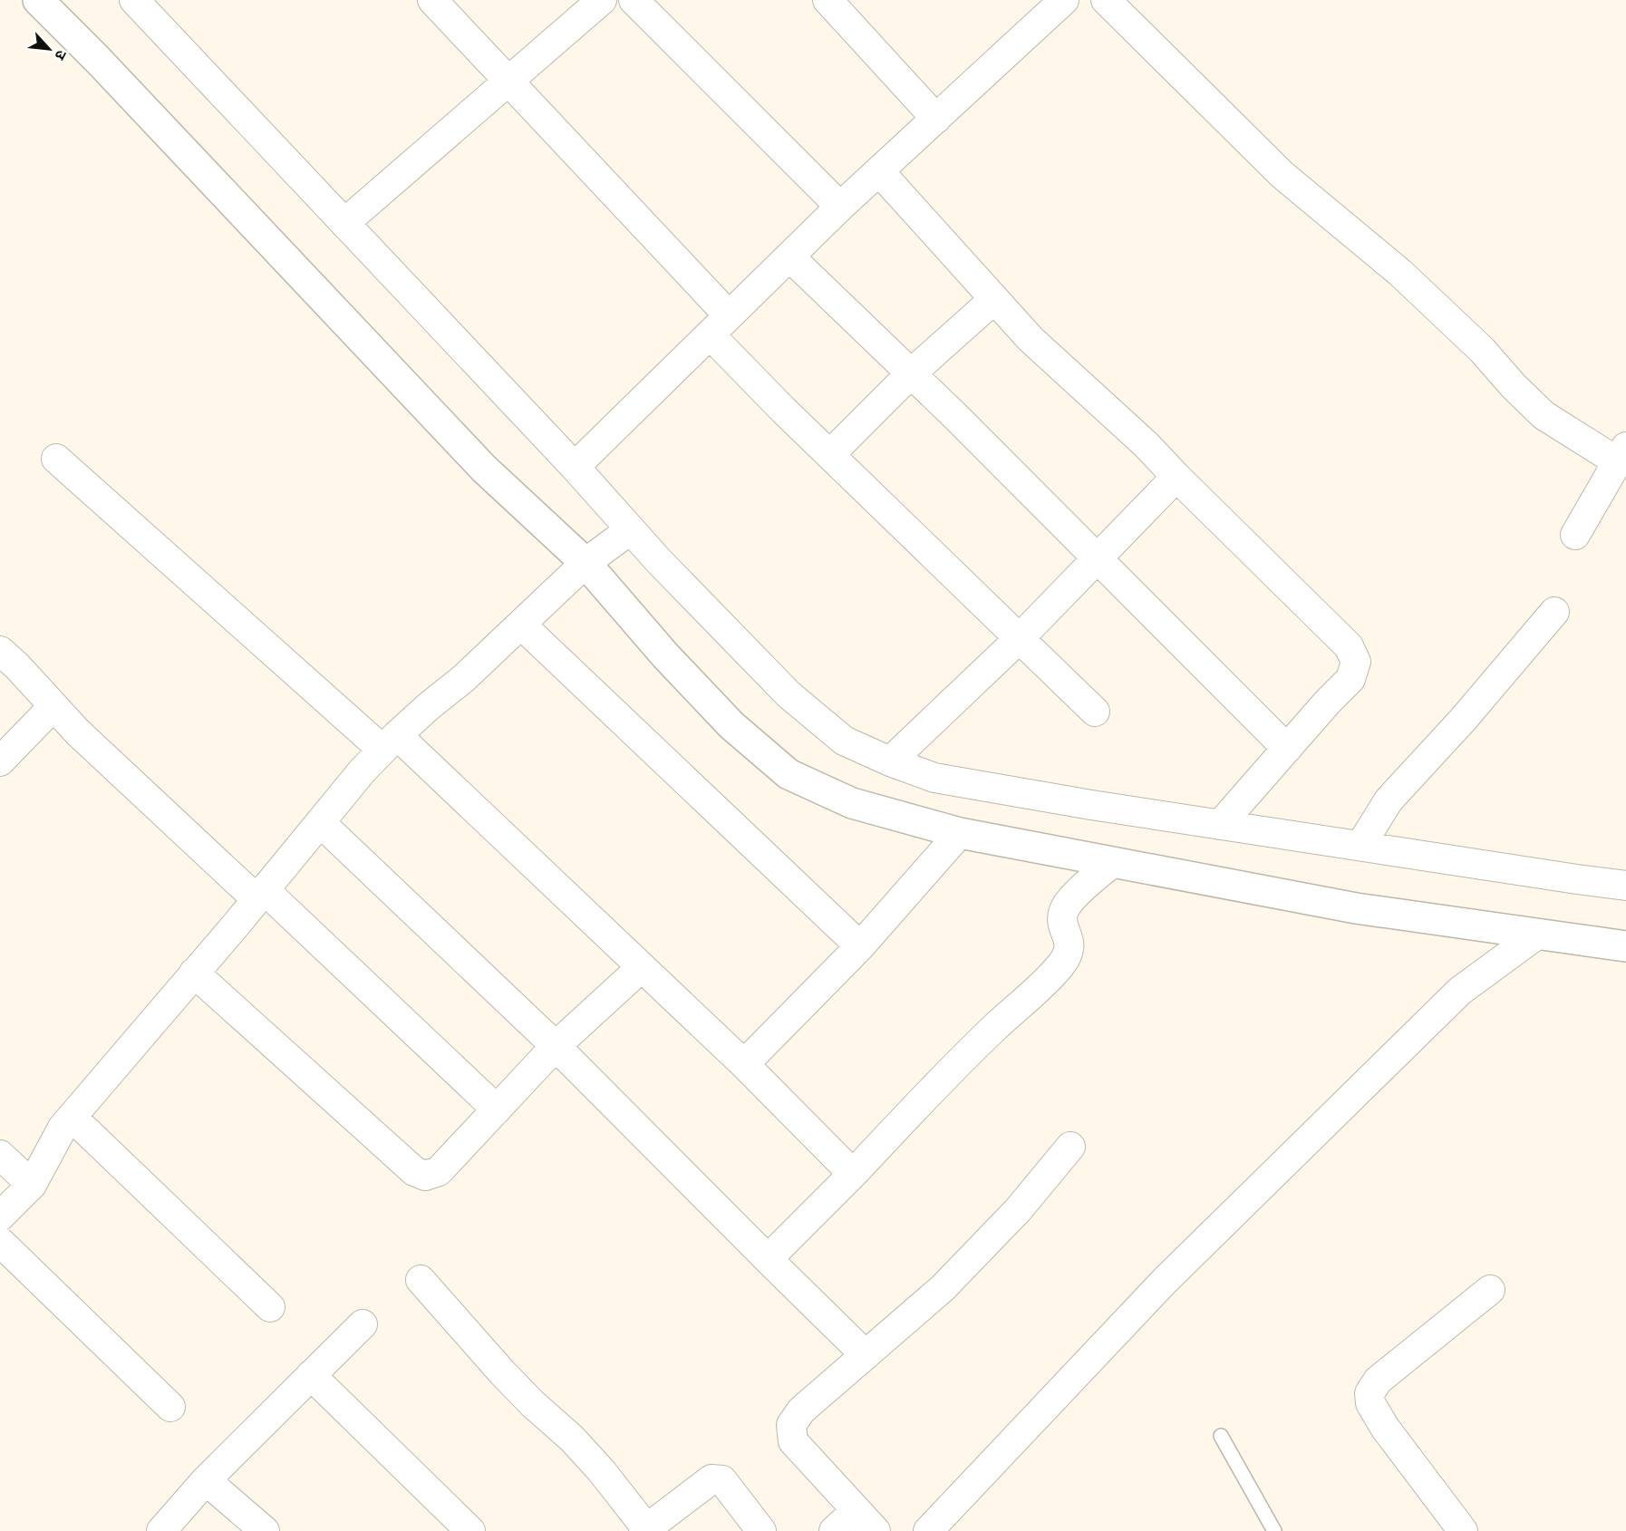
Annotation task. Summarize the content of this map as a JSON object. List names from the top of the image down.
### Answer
{
  "north": "bottom right"
}
